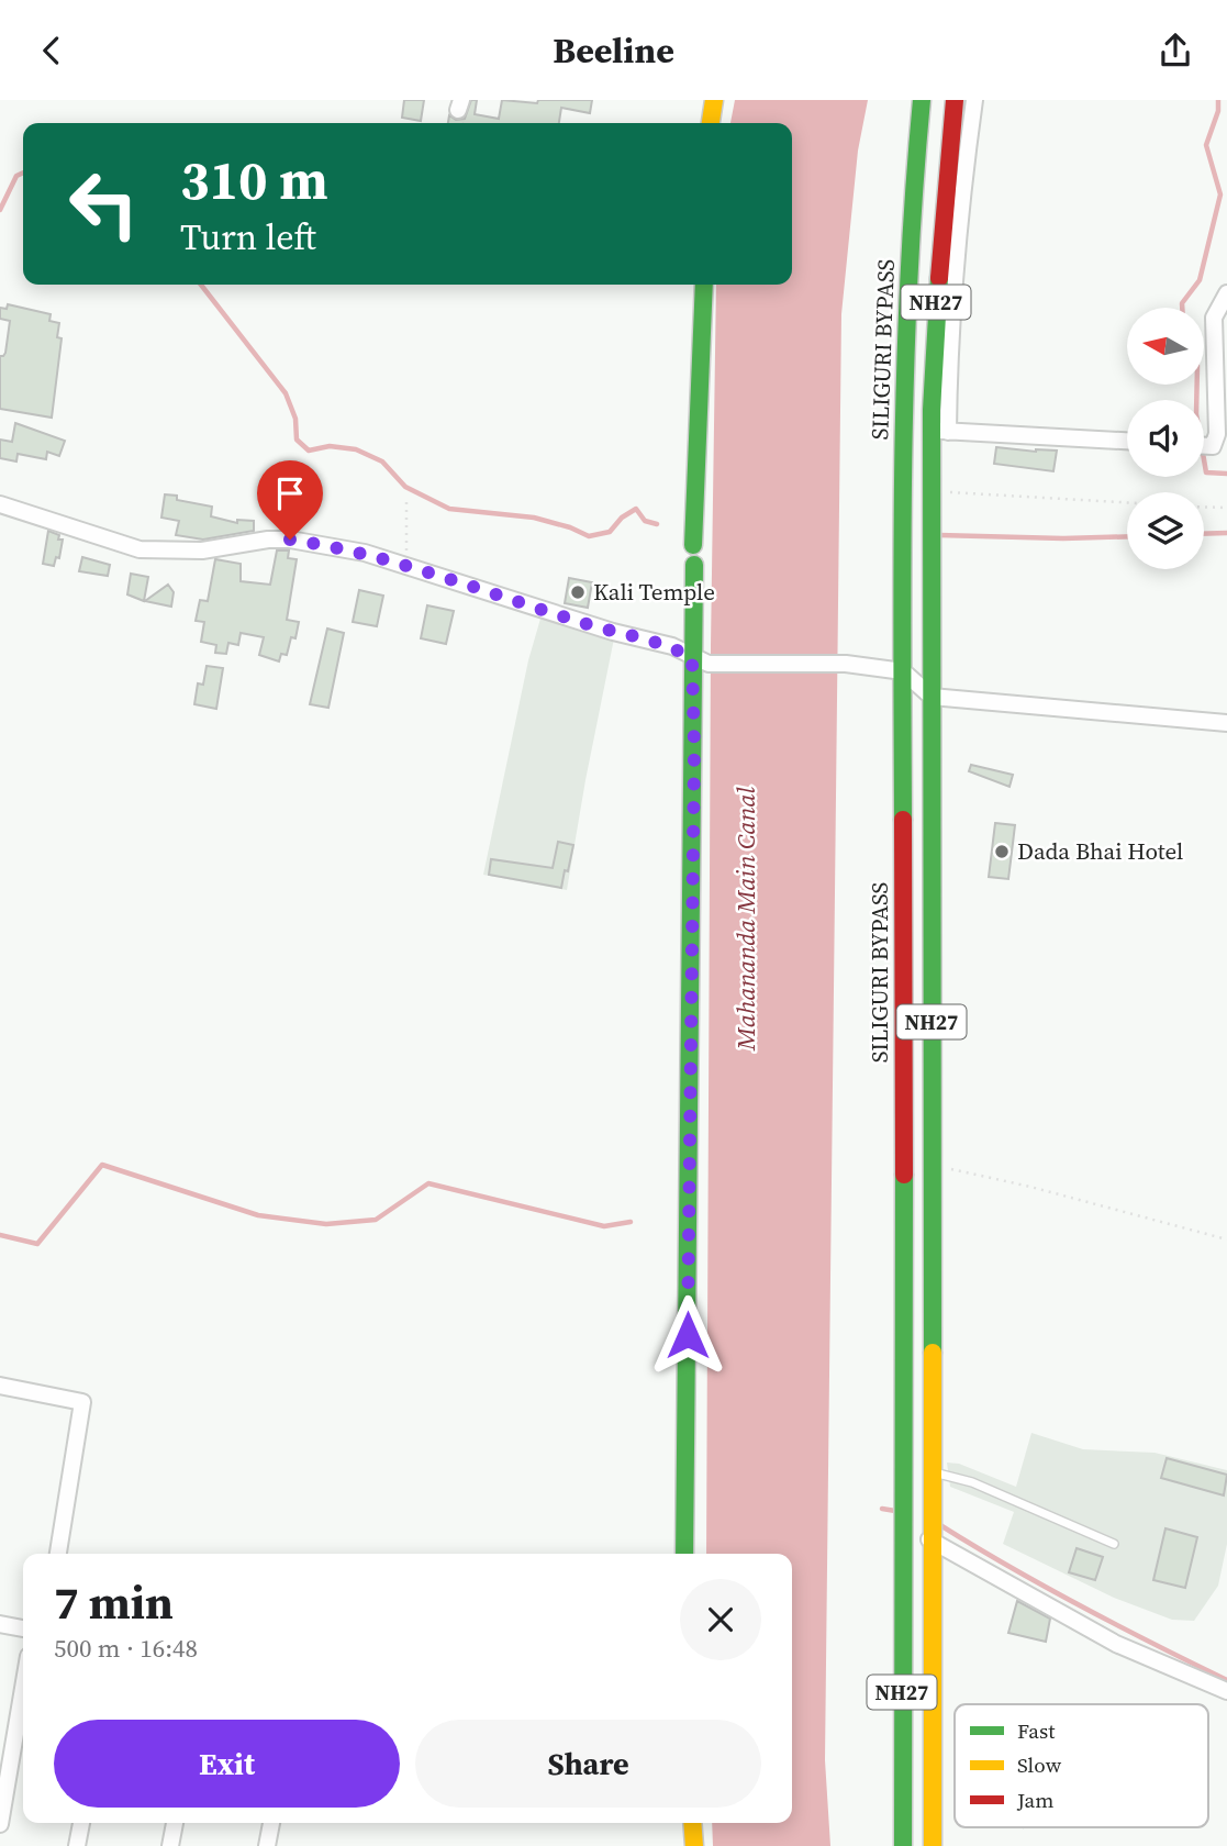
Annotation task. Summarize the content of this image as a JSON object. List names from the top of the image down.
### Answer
{
  "streets": {
    "main road": ["NH27", "SILIGURI BYPASS"]
  },
  "water": ["Mahananda Main Canal"],
  "places": ["Kali Temple", "Dada Bhai Hotel"],
  "legend": ["Fast", "Slow", "Jam"],
  "north": "left",
  "page": {
    "header": "Beeline",
    "turn": ["310 m", "Turn left"],
    "heading": ["7 min", "500 m · 16:48"],
    "buttons": ["Exit", "Share"]
  }
}
